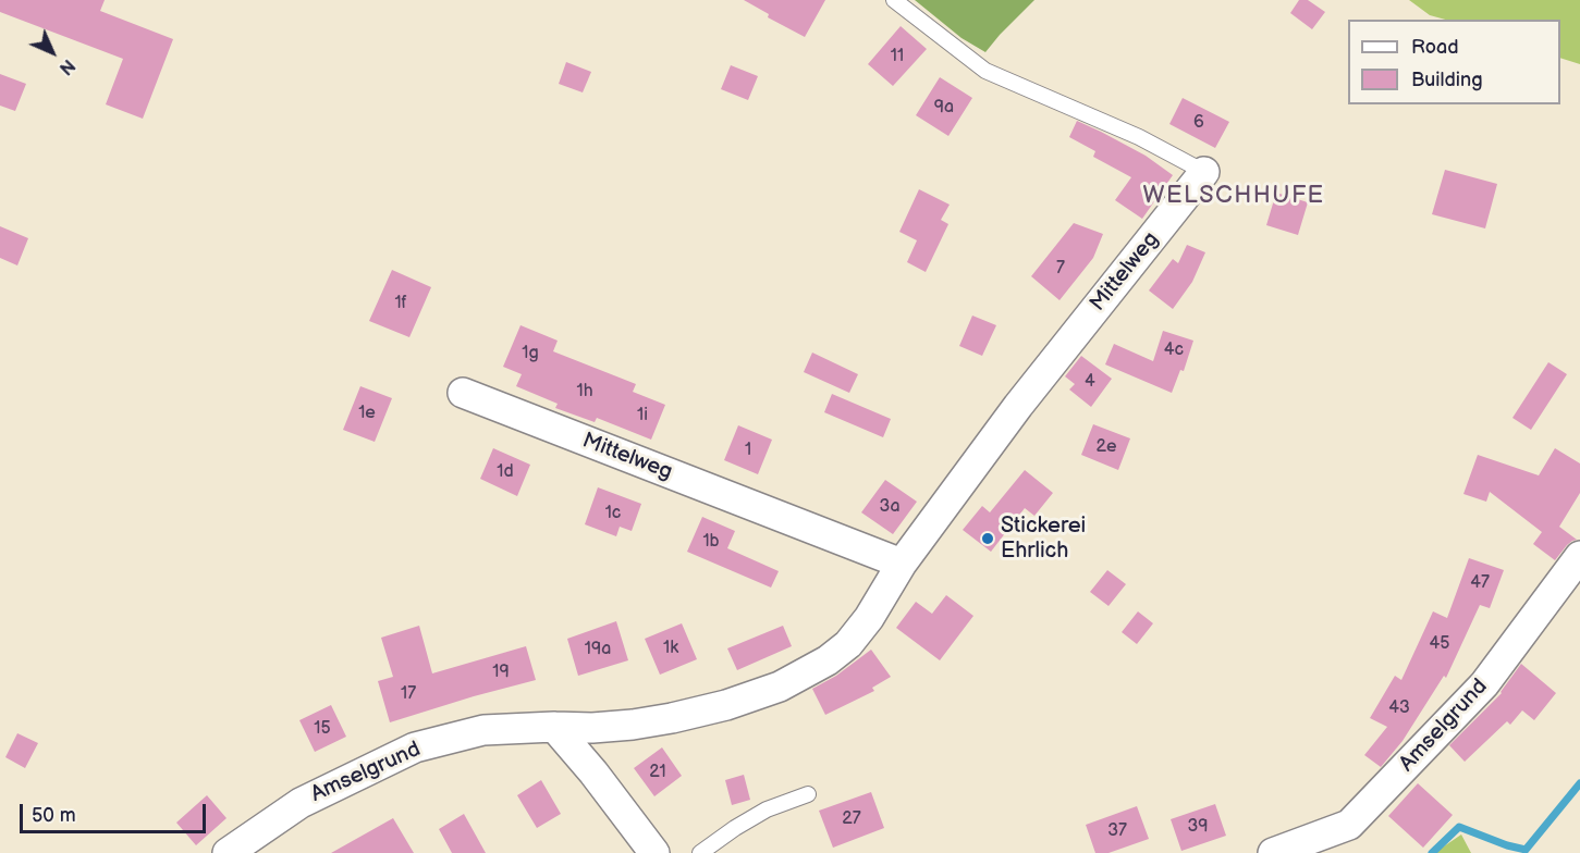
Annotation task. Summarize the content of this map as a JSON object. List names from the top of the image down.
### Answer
{
  "streets": {
    "street": ["Mittelweg", "Amselgrund"]
  },
  "crossings": [
    ["Mittelweg", "Amselgrund"]
  ],
  "districts": ["WELSCHHUFE"],
  "places": ["Stickerei Ehrlich"],
  "house_numbers": [
    "11",
    "9a",
    "6",
    "7",
    "1f",
    "4c",
    "1g",
    "4",
    "1h",
    "1e",
    "1i",
    "2e",
    "1",
    "1d",
    "3a",
    "1c",
    "1b",
    "47",
    "45",
    "1k",
    "19a",
    "19",
    "17",
    "43",
    "15",
    "21",
    "27",
    "39",
    "37"
  ],
  "legend": ["Road", "Building"],
  "scale_bar": "50 m",
  "north": "bottom right"
}
